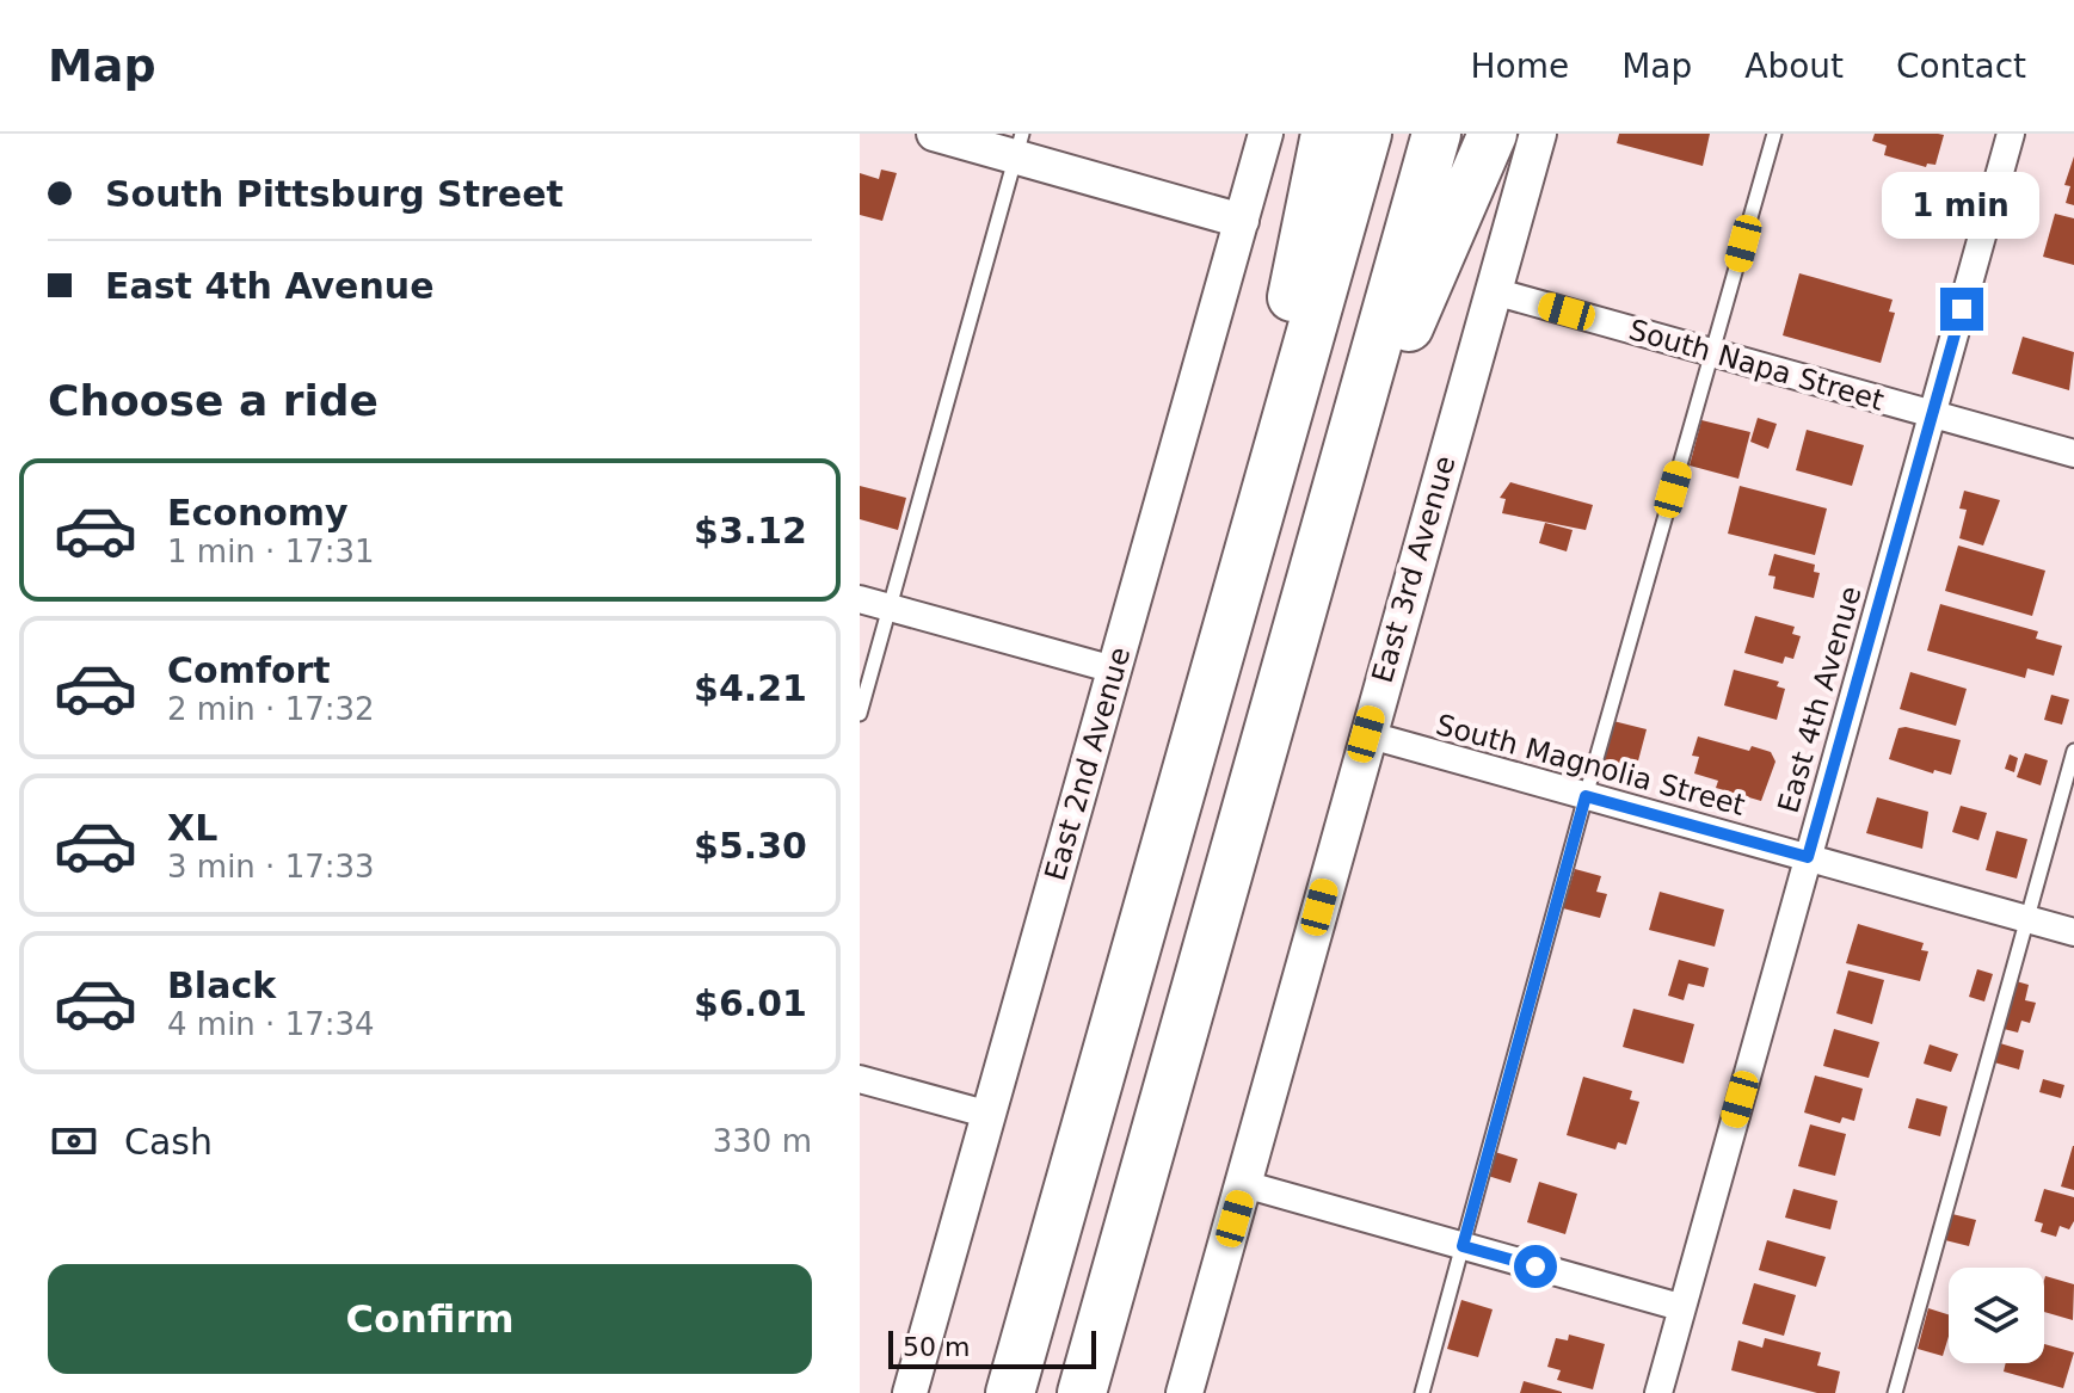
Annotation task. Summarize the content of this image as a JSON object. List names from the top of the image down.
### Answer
{
  "streets": {
    "main road": ["East 3rd Avenue"],
    "street": [
      "South Napa Street",
      "East 4th Avenue",
      "East 2nd Avenue",
      "South Magnolia Street"
    ]
  },
  "crossings": [
    ["South Napa Street", "East 3rd Avenue"],
    ["South Napa Street", "East 4th Avenue"],
    ["East 3rd Avenue", "South Magnolia Street"],
    ["East 4th Avenue", "South Magnolia Street"]
  ],
  "scale_bar": "50 m",
  "page": {
    "header": "Map",
    "nav": [
      "Home",
      "Map",
      "About",
      "Contact"
    ],
    "banner": ["South Pittsburg Street", "East 4th Avenue"],
    "bubble": "1 min",
    "heading": "Choose a ride",
    "list": [
      {
        "name": "Economy",
        "note": "1 min · 17:31",
        "value": "$3.12"
      },
      {
        "name": "Comfort",
        "note": "2 min · 17:32",
        "value": "$4.21"
      },
      {
        "name": "XL",
        "note": "3 min · 17:33",
        "value": "$5.30"
      },
      {
        "name": "Black",
        "note": "4 min · 17:34",
        "value": "$6.01"
      }
    ],
    "pay": ["Cash", "330 m"],
    "buttons": "Confirm",
    "scale": "50 m"
  }
}
